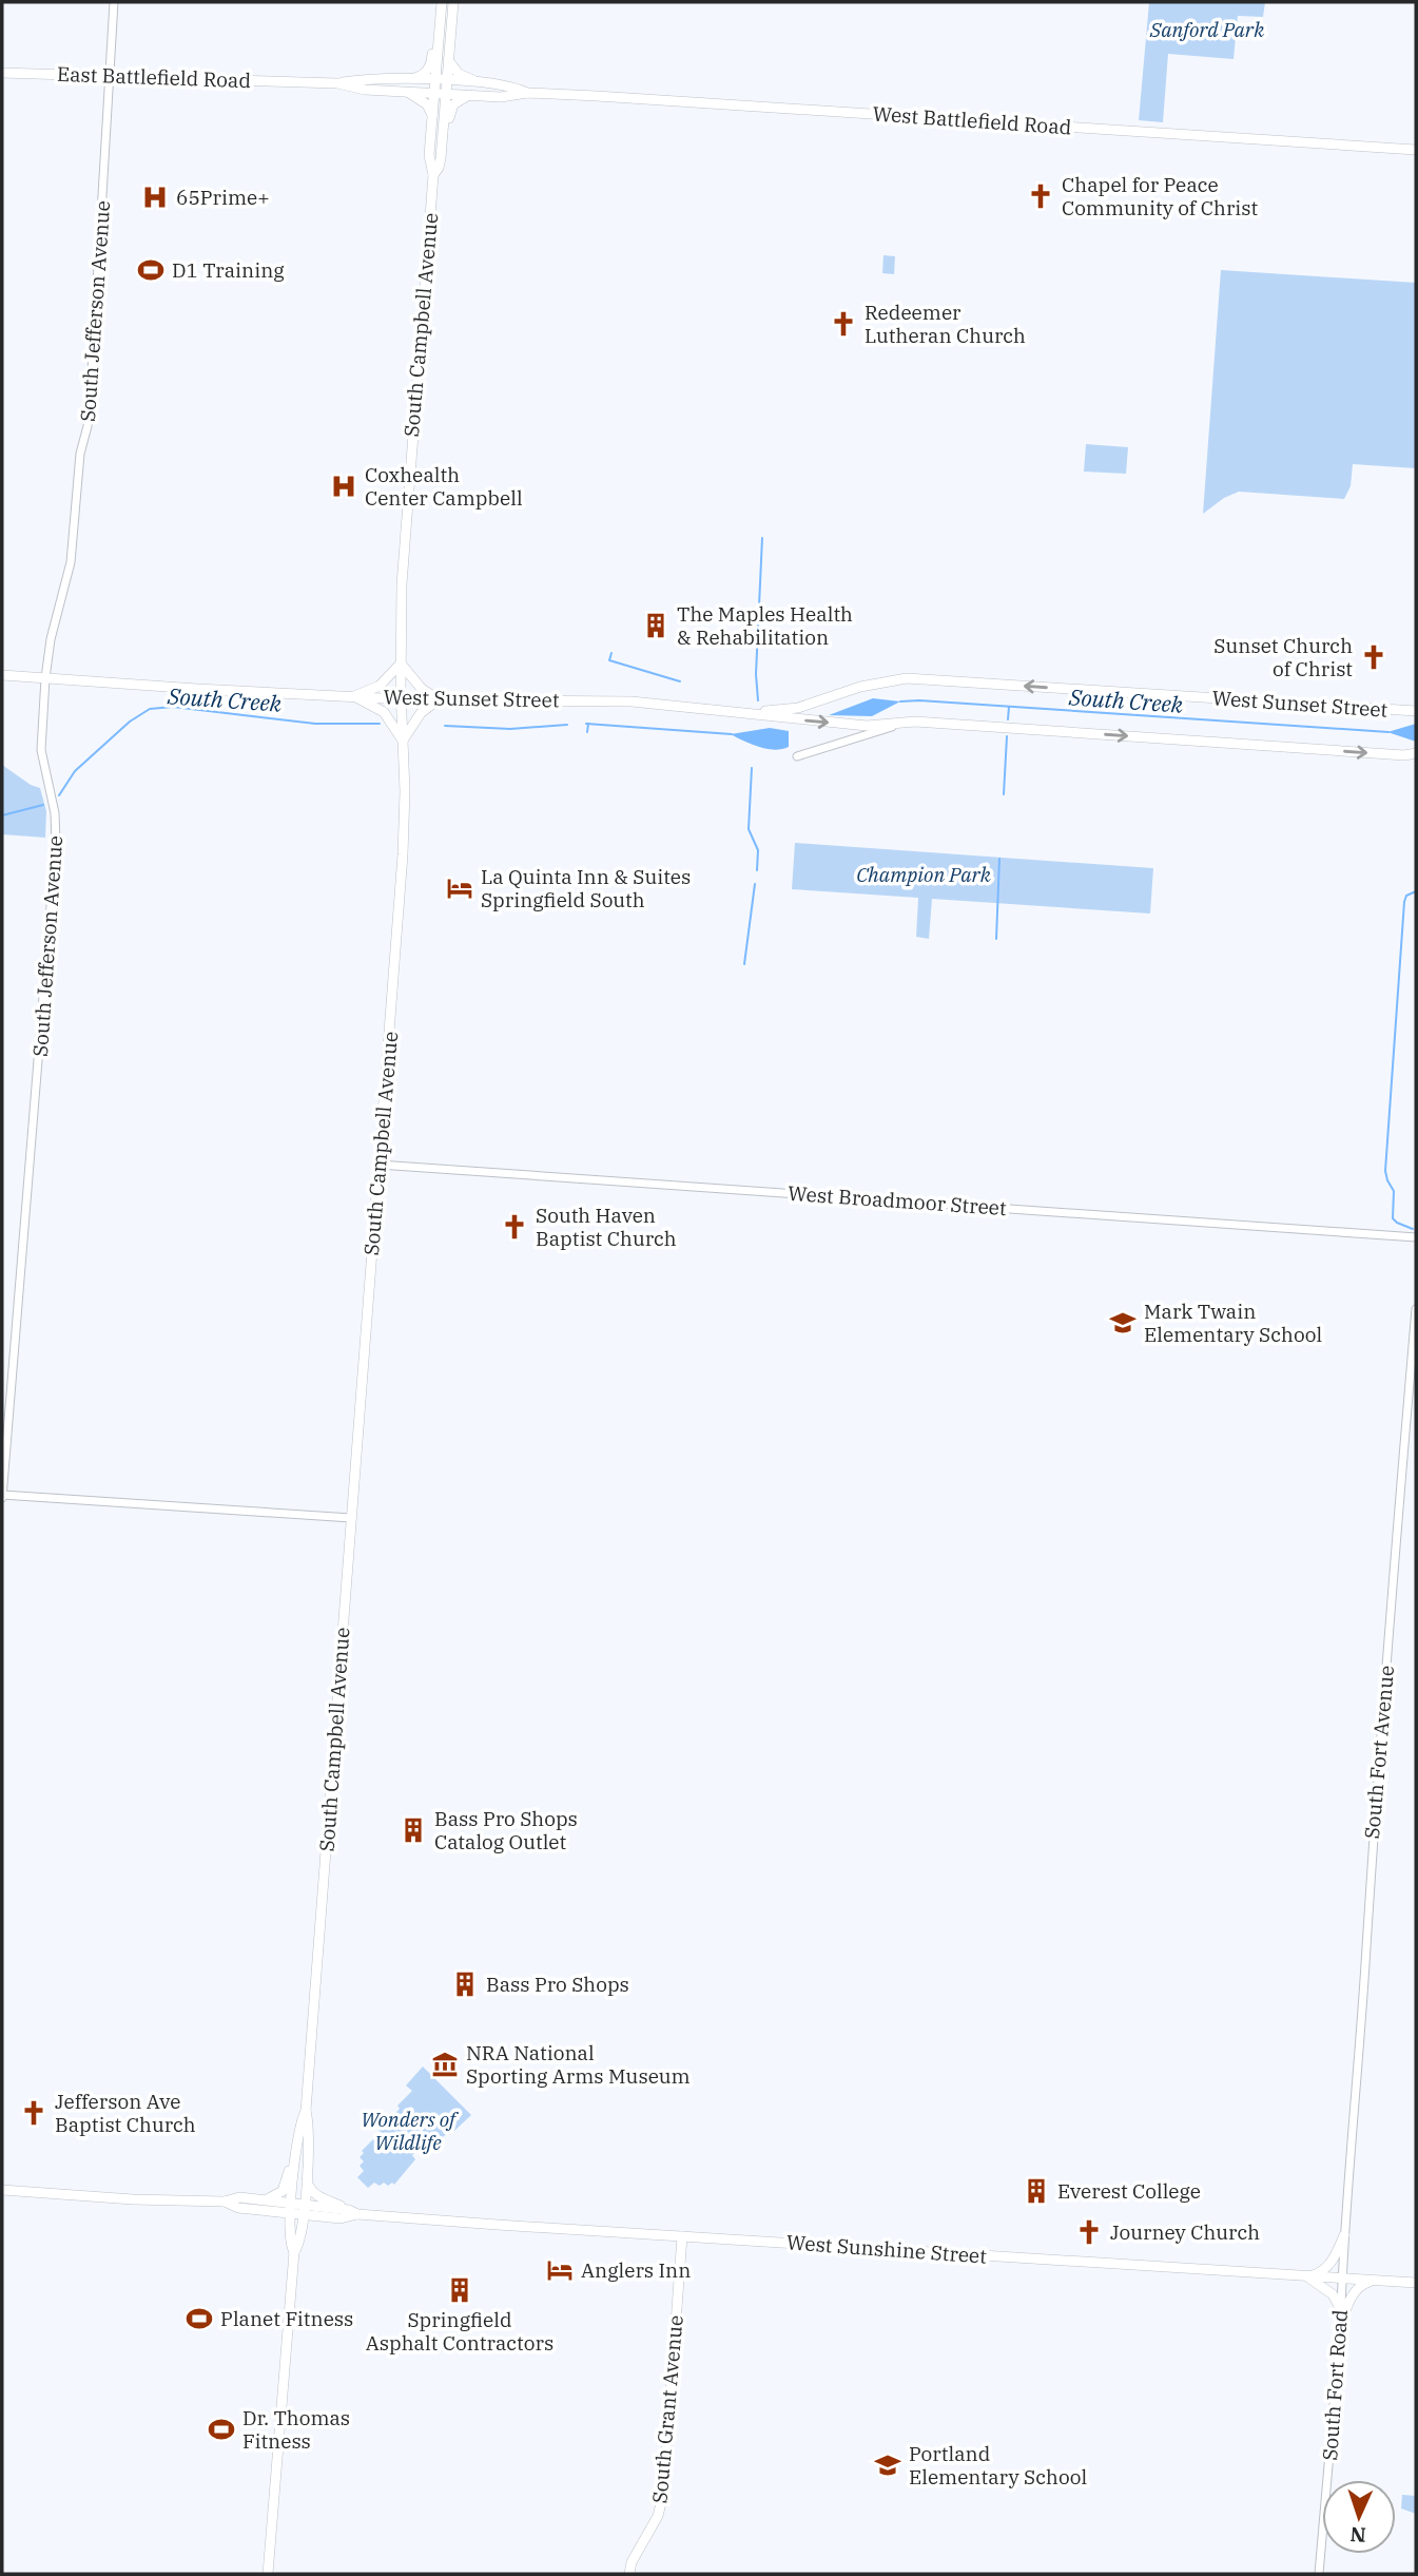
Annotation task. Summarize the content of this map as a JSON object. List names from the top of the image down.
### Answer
{
  "streets": {
    "main road": [
      "East Battlefield Road",
      "West Battlefield Road",
      "South Campbell Avenue",
      "West Sunset Street",
      "West Sunshine Street",
      "South Grant Avenue"
    ],
    "street": [
      "South Jefferson Avenue",
      "West Broadmoor Street",
      "South Fort Avenue",
      "South Fort Road"
    ]
  },
  "crossings": [
    ["East Battlefield Road", "West Battlefield Road"],
    ["East Battlefield Road", "South Jefferson Avenue"],
    ["West Battlefield Road", "South Campbell Avenue"],
    ["South Jefferson Avenue", "West Sunset Street"],
    ["South Campbell Avenue", "West Sunset Street"],
    ["South Campbell Avenue", "West Broadmoor Street"],
    ["South Campbell Avenue", "West Sunshine Street"],
    ["South Fort Avenue", "South Fort Road"],
    ["West Sunshine Street", "South Fort Road"],
    ["West Sunshine Street", "South Grant Avenue"]
  ],
  "water": ["South Creek"],
  "parks": ["Sanford Park", "Champion Park", "Wonders of Wildlife"],
  "places": {
    "church": [
      "Chapel for Peace Community of Christ",
      "Redeemer Lutheran Church",
      "Sunset Church of Christ",
      "South Haven Baptist Church",
      "Jefferson Ave Baptist Church",
      "Journey Church"
    ],
    "hospital": ["65Prime+", "Coxhealth Center Campbell"],
    "sports": ["D1 Training", "Planet Fitness", "Dr. Thomas Fitness"],
    "building": [
      "The Maples Health & Rehabilitation",
      "Bass Pro Shops Catalog Outlet",
      "Bass Pro Shops",
      "Everest College",
      "Springfield Asphalt Contractors"
    ],
    "hotel": ["La Quinta Inn & Suites Springfield South", "Anglers Inn"],
    "school or university": ["Mark Twain Elementary School", "Portland Elementary School"],
    "museum": ["NRA National Sporting Arms Museum"]
  },
  "north": "bottom"
}
